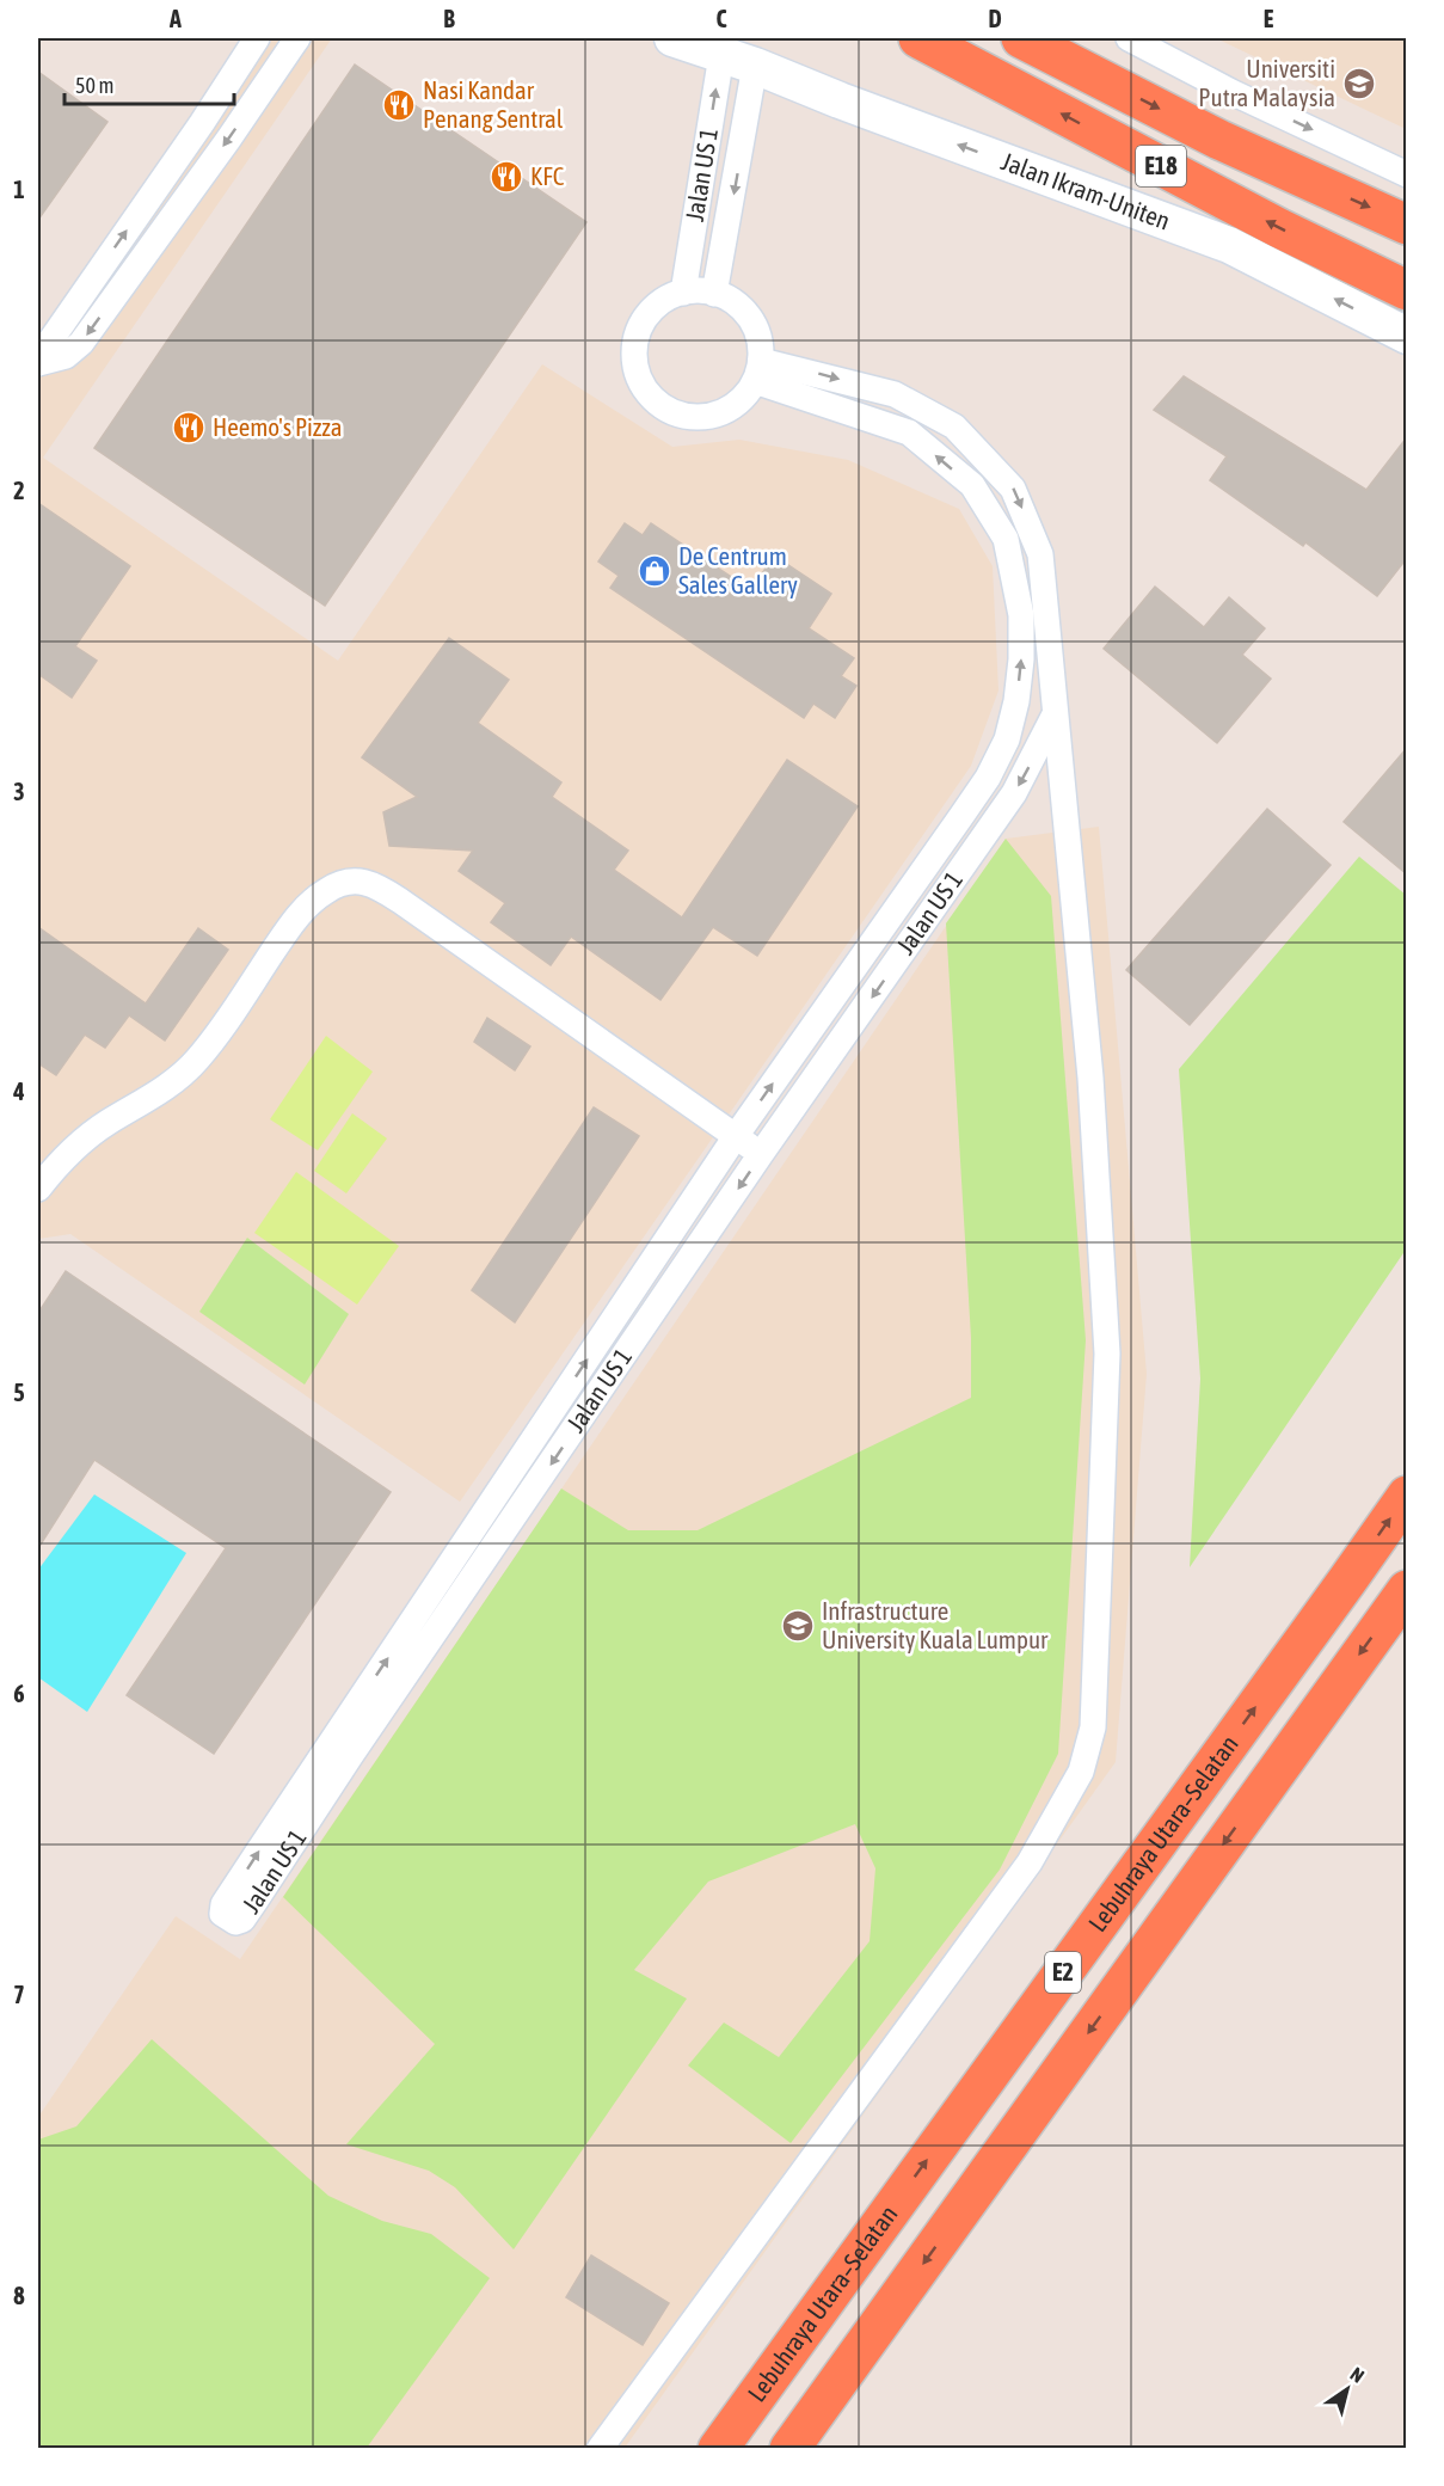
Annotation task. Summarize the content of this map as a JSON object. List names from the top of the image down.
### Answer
{
  "streets": {
    "highway": ["E18", "Lebuhraya Utara–Selatan", "E2"],
    "main road": ["Jalan Ikram-Uniten"],
    "street": ["Jalan US 1"]
  },
  "crossings": [
    ["Jalan US 1", "Jalan Ikram-Uniten"]
  ],
  "one_way": ["Jalan Ikram-Uniten"],
  "places": {
    "school or university": ["Universiti Putra Malaysia", "Infrastructure University Kuala Lumpur"],
    "restaurant": ["Nasi Kandar Penang Sentral", "KFC", "Heemo's Pizza"],
    "shop": ["De Centrum Sales Gallery"]
  },
  "scale_bar": "50 m",
  "north": "top right",
  "grid": {
    "columns": [
      "A",
      "B",
      "C",
      "D",
      "E"
    ],
    "rows": [
      "1",
      "2",
      "3",
      "4",
      "5",
      "6",
      "7",
      "8"
    ]
  }
}
